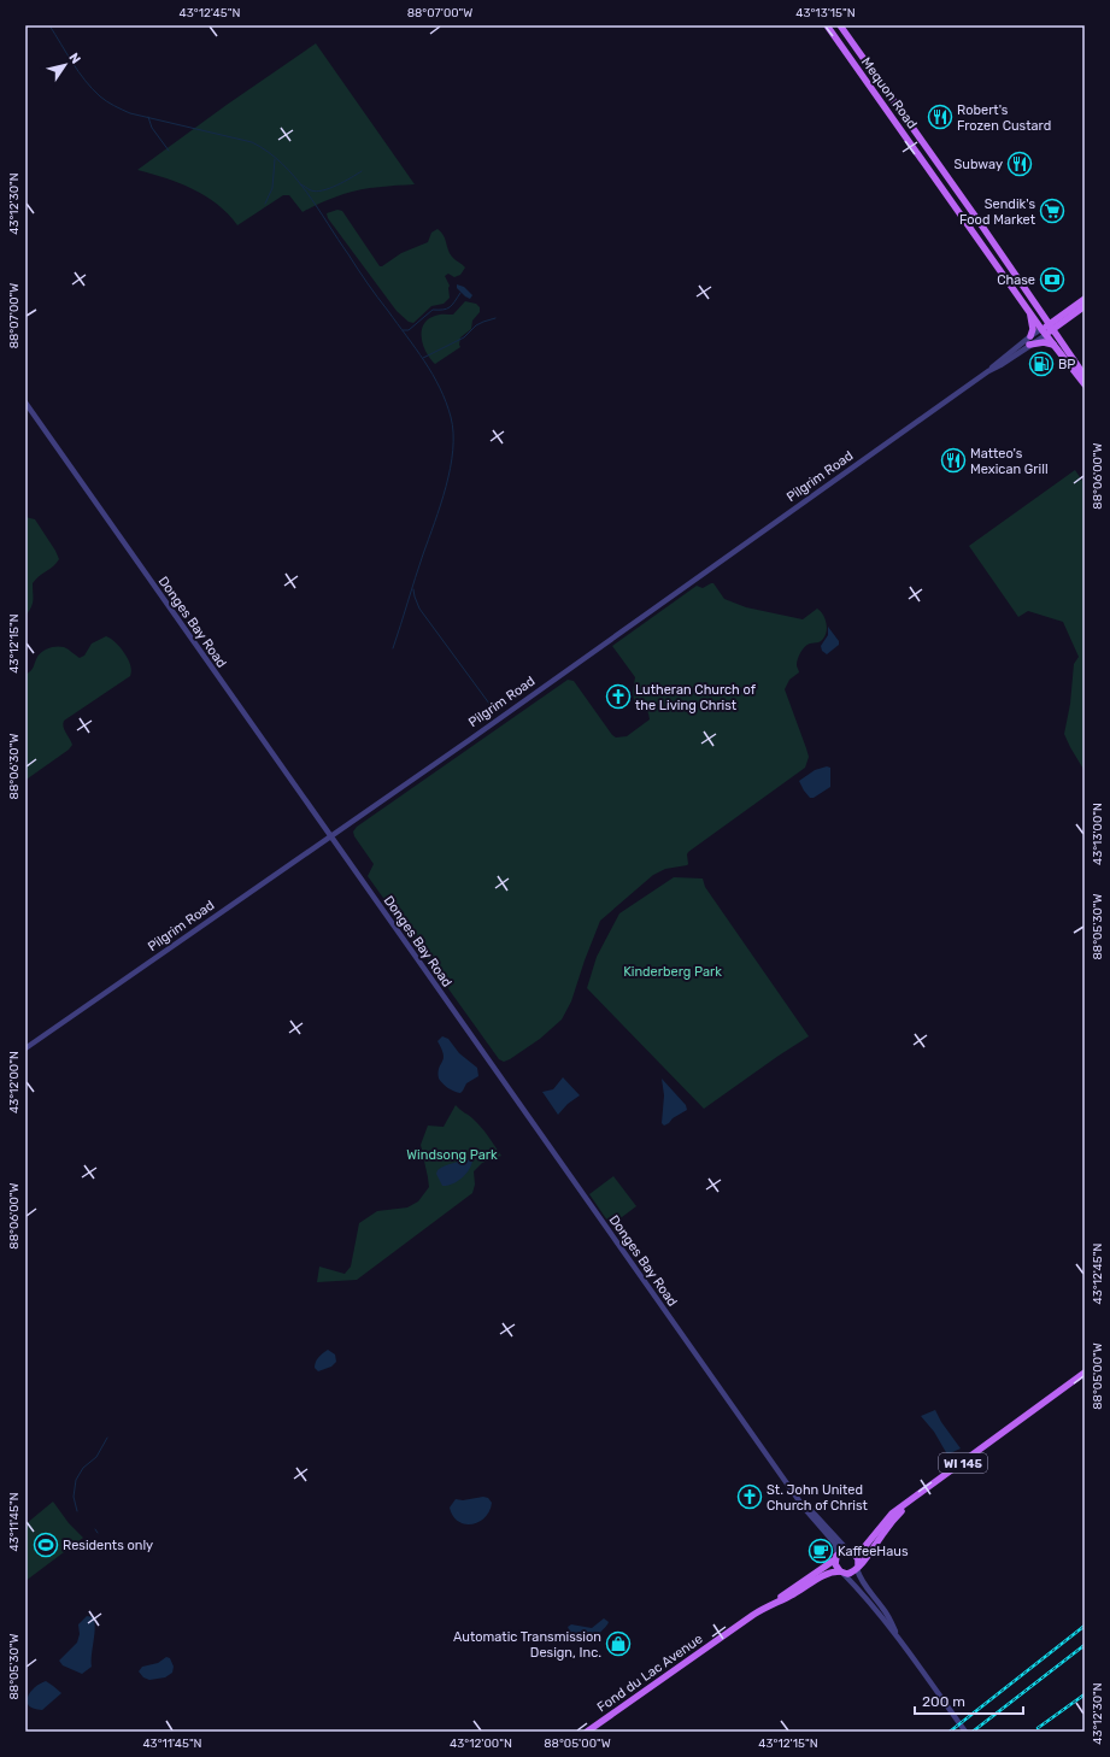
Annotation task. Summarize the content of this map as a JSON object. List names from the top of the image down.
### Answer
{
  "streets": {
    "main road": [
      "Mequon Road",
      "Pilgrim Road",
      "WI 145",
      "Fond du Lac Avenue"
    ],
    "street": ["Donges Bay Road"]
  },
  "crossings": [
    ["Mequon Road", "Pilgrim Road"],
    ["Pilgrim Road", "Donges Bay Road"],
    ["Donges Bay Road", "WI 145"],
    ["Donges Bay Road", "Fond du Lac Avenue"],
    ["WI 145", "Fond du Lac Avenue"]
  ],
  "parks": ["Kinderberg Park", "Windsong Park"],
  "places": {
    "restaurant": ["Robert's Frozen Custard", "Subway", "Matteo's Mexican Grill"],
    "supermarket": ["Sendik's Food Market"],
    "bank": ["Chase"],
    "fuel station": ["BP"],
    "church": ["Lutheran Church of the Living Christ", "St. John United Church of Christ"],
    "sports": ["Residents only"],
    "cafe": ["KaffeeHaus"],
    "shop": ["Automatic Transmission Design, Inc."]
  },
  "scale_bar": "200 m",
  "north": "top right",
  "coordinates": [
    "43°12'45\"N",
    "88°07'00\"W",
    "43°13'15\"N",
    "43°12'30\"N",
    "88°06'00\"W",
    "43°12'15\"N",
    "88°06'30\"W",
    "43°13'00\"N",
    "88°05'30\"W",
    "43°12'00\"N",
    "88°05'00\"W",
    "43°11'45\"N"
  ]
}
